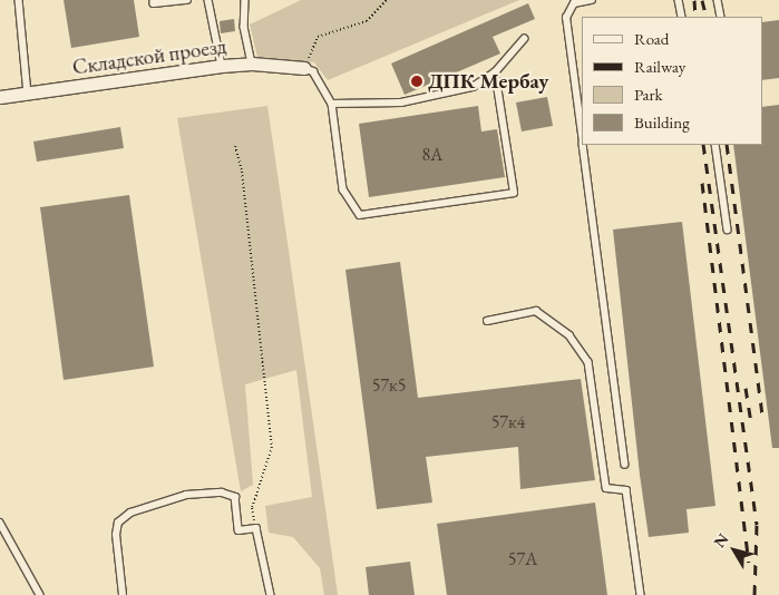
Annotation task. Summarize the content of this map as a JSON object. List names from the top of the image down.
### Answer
{
  "streets": {
    "street": ["Складской проезд"]
  },
  "places": ["ДПК Мербау"],
  "house_numbers": [
    "8А",
    "57к5",
    "57к4",
    "57А"
  ],
  "legend": [
    "Road",
    "Railway",
    "Park",
    "Building"
  ],
  "north": "top left"
}
